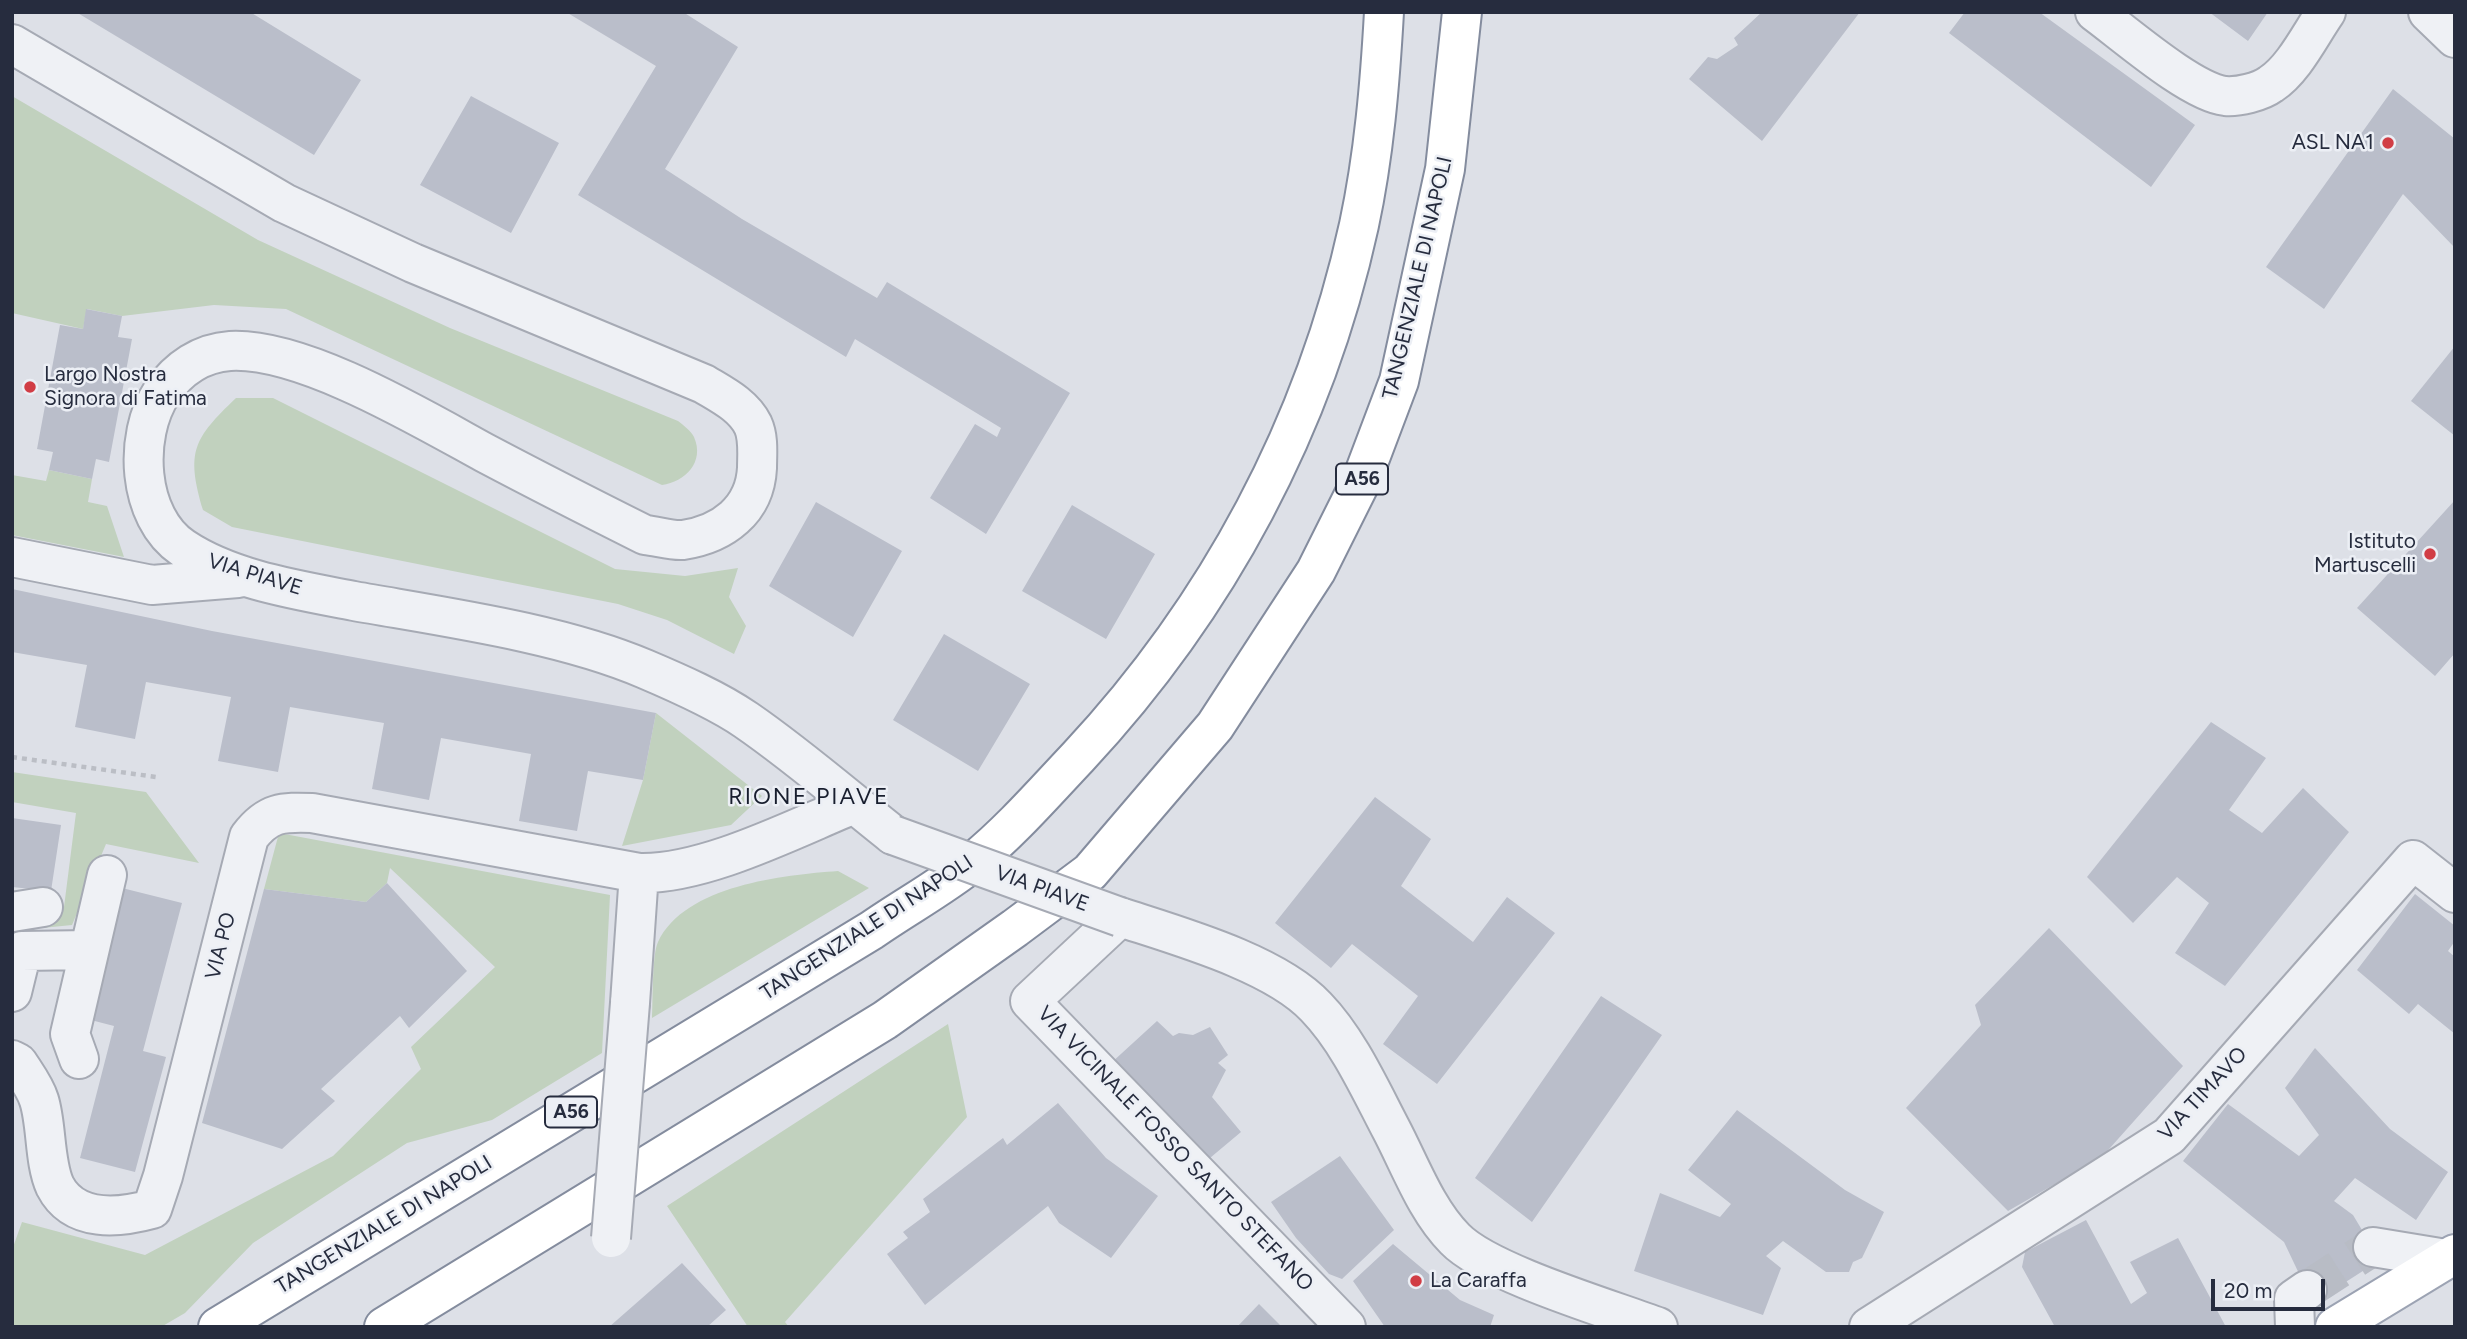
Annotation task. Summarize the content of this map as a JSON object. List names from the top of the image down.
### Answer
{
  "streets": {
    "main road": ["TANGENZIALE DI NAPOLI", "A56"],
    "street": [
      "VIA PIAVE",
      "VIA PO",
      "VIA TIMAVO",
      "VIA VICINALE FOSSO SANTO STEFANO"
    ]
  },
  "crossings": [
    ["VIA PIAVE", "VIA PO"],
    ["VIA PIAVE", "VIA VICINALE FOSSO SANTO STEFANO"]
  ],
  "districts": ["RIONE PIAVE"],
  "places": [
    "ASL NA1",
    "Largo Nostra Signora di Fatima",
    "Istituto Martuscelli",
    "La Caraffa"
  ],
  "scale_bar": "20 m"
}
